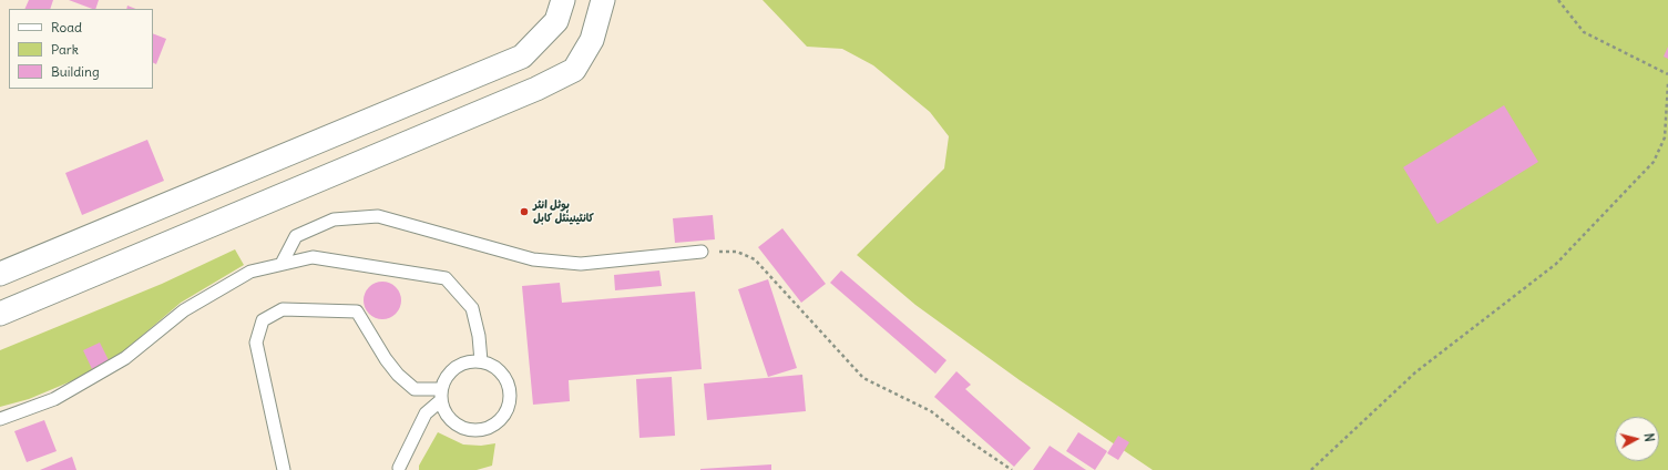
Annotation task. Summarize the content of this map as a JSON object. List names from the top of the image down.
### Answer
{
  "places": ["ہوٹل انٹر کانٹینینٹل کابل"],
  "legend": ["Road", "Park", "Building"],
  "north": "right"
}
